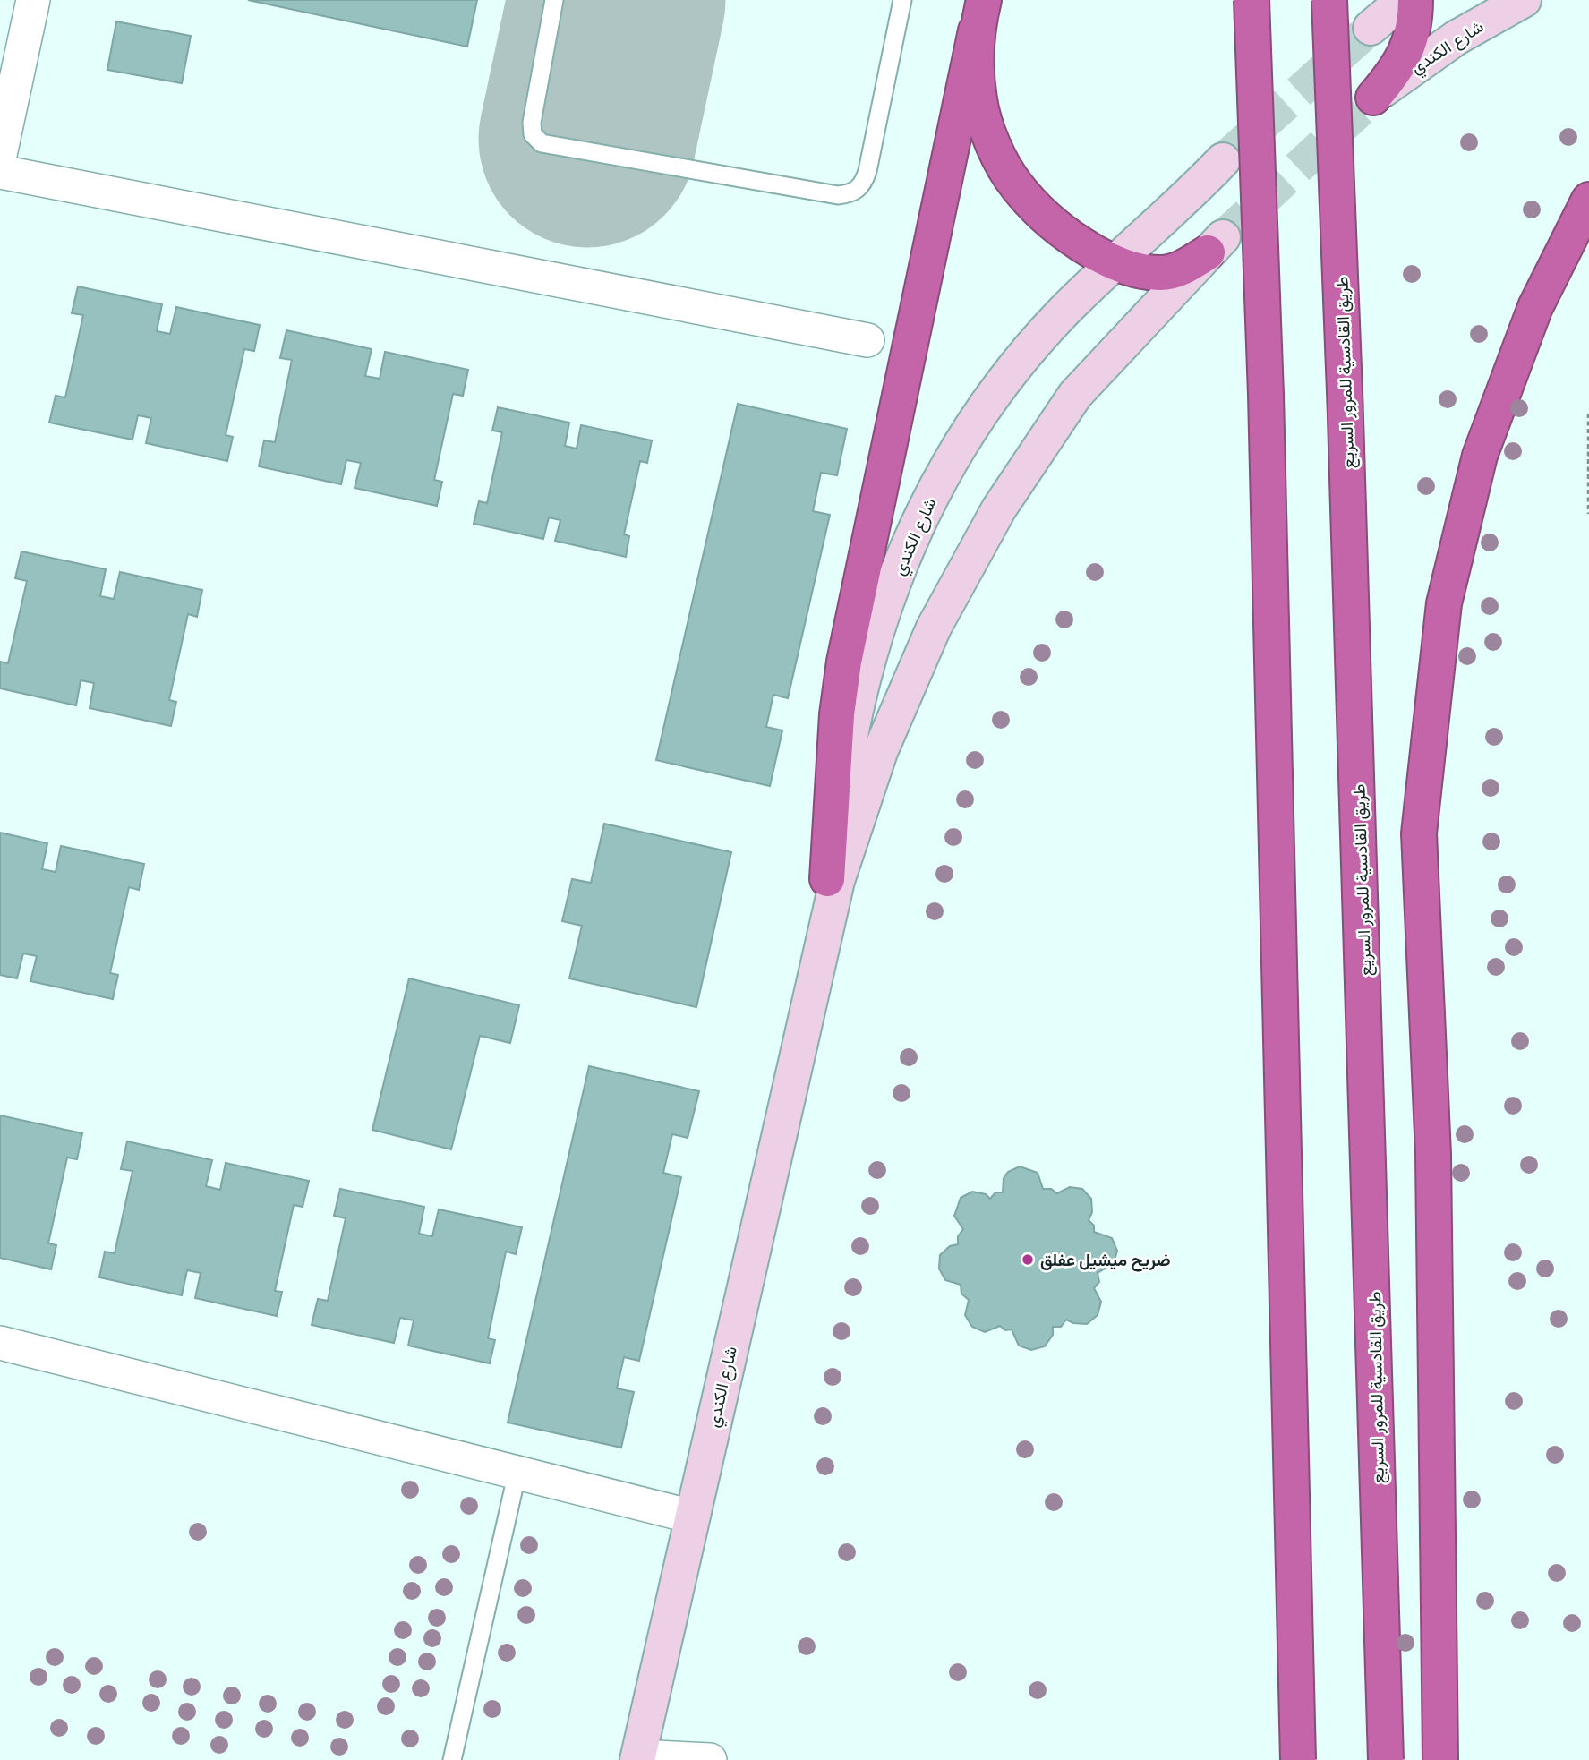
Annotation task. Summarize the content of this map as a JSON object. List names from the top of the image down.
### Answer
{
  "streets": {
    "highway": ["طريق القادسية للمرور السريع"],
    "street": ["شارع الكندي"]
  },
  "places": ["ضريح ميشيل عفلق"]
}
